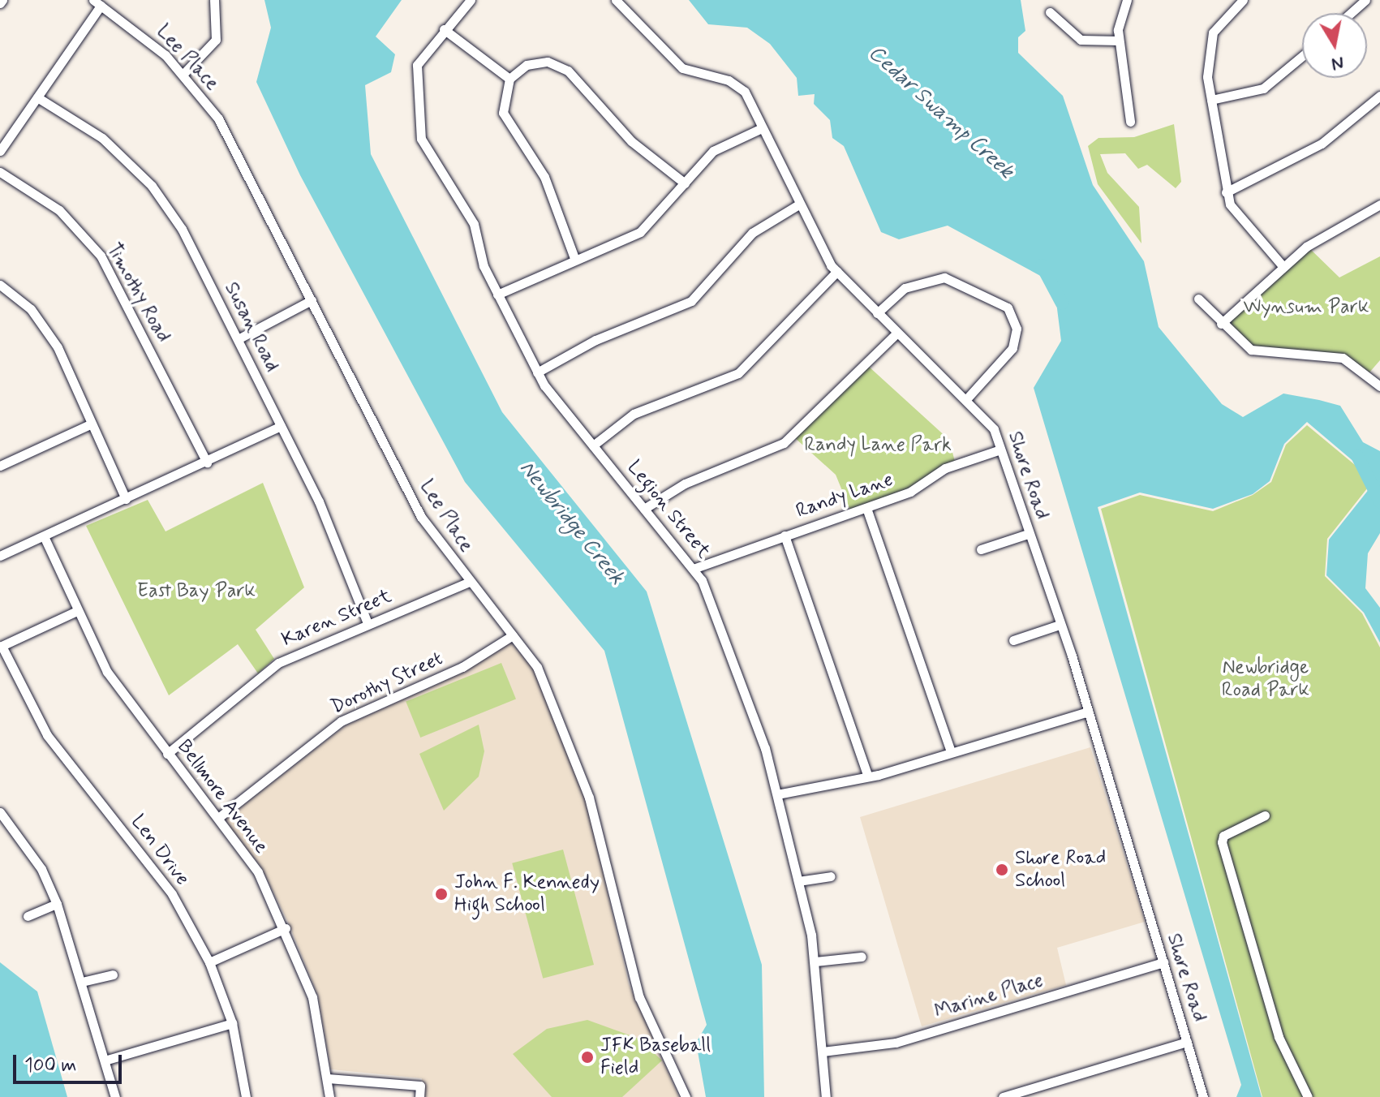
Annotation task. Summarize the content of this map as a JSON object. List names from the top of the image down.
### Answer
{
  "streets": {
    "street": [
      "Lee Place",
      "Timothy Road",
      "Susan Road",
      "Shore Road",
      "Randy Lane",
      "Legion Street",
      "Karen Street",
      "Dorothy Street",
      "Bellmore Avenue",
      "Len Drive",
      "Marine Place"
    ]
  },
  "crossings": [
    ["Lee Place", "Karen Street"],
    ["Lee Place", "Dorothy Street"],
    ["Susan Road", "Karen Street"],
    ["Shore Road", "Randy Lane"],
    ["Shore Road", "Marine Place"],
    ["Randy Lane", "Legion Street"],
    ["Legion Street", "Marine Place"],
    ["Karen Street", "Bellmore Avenue"],
    ["Dorothy Street", "Bellmore Avenue"]
  ],
  "water": ["Cedar Swamp Creek", "Newbridge Creek"],
  "parks": [
    "Wynsum Park",
    "Randy Lane Park",
    "East Bay Park",
    "Newbridge Road Park"
  ],
  "places": ["Shore Road School", "John F. Kennedy High School", "JFK Baseball Field"],
  "scale_bar": "100 m",
  "north": "bottom"
}
